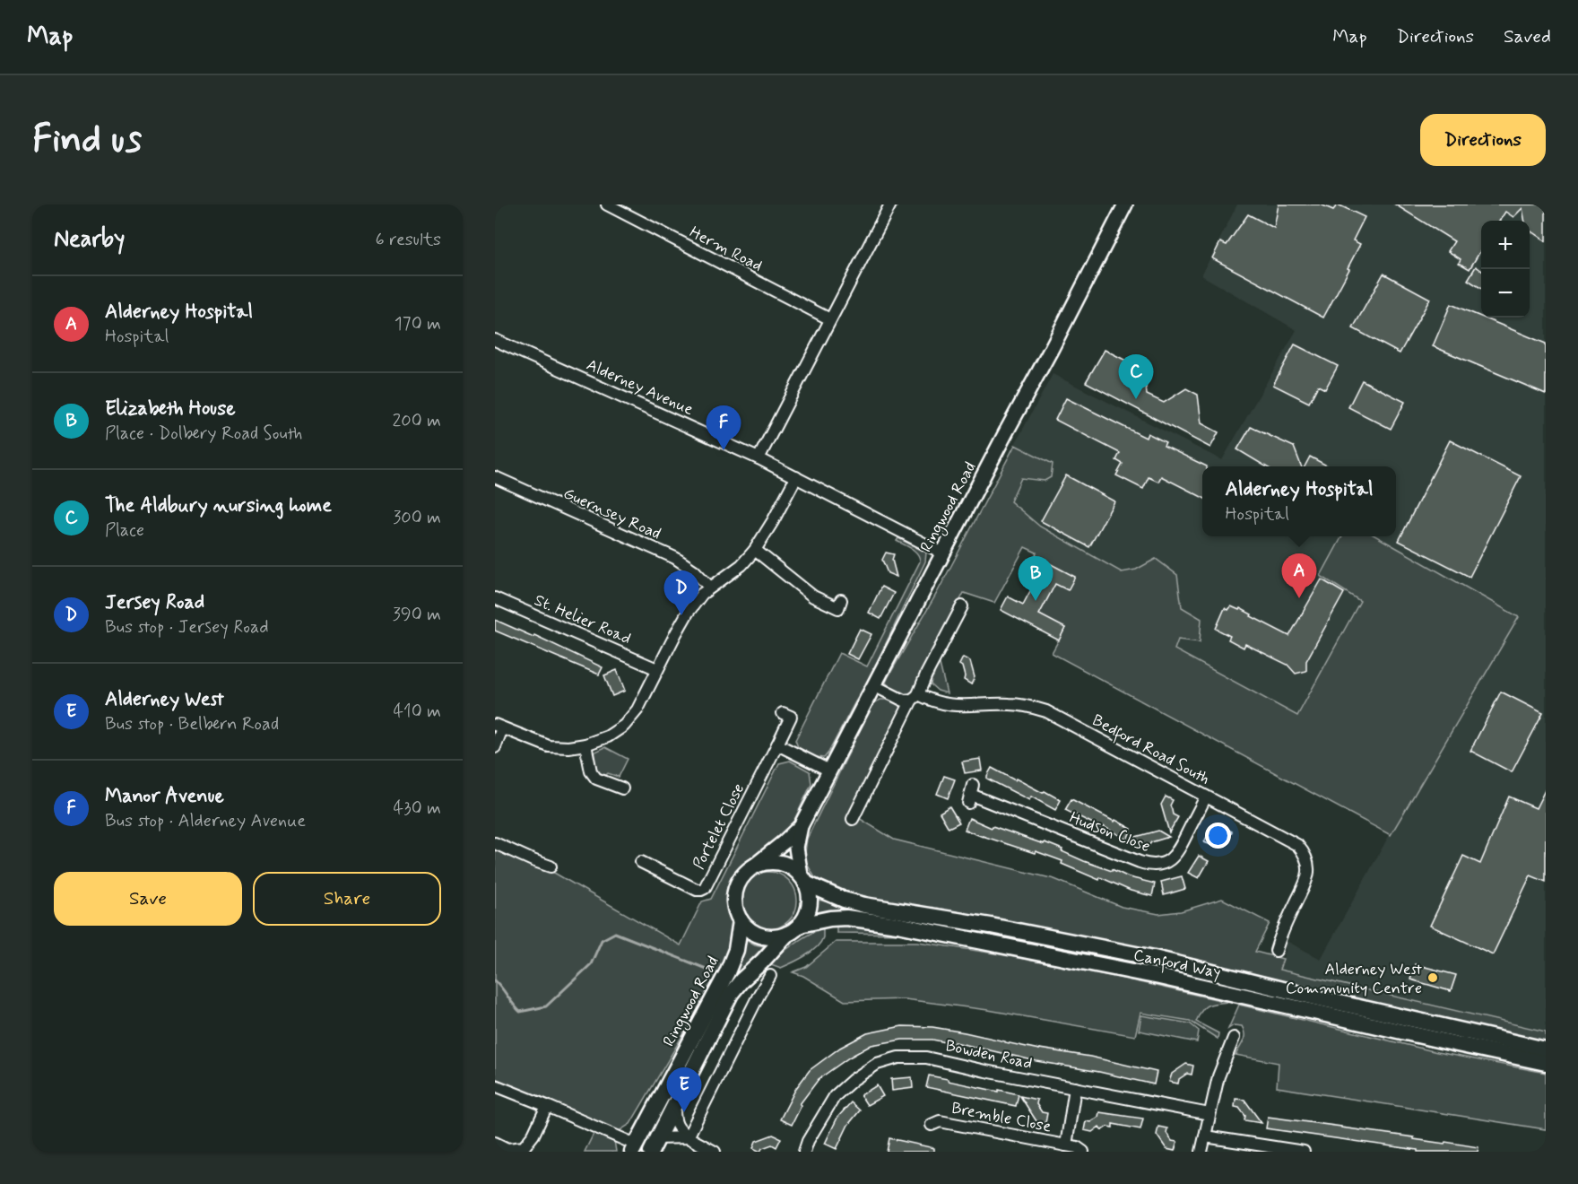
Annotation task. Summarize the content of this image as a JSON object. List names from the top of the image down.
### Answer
{
  "streets": {
    "highway": ["Ringwood Road", "Canford Way"],
    "street": [
      "Herm Road",
      "Alderney Avenue",
      "Guernsey Road",
      "St. Helier Road",
      "Bedford Road South",
      "Portelet Close",
      "Hudson Close",
      "Bowden Road",
      "Bremble Close"
    ]
  },
  "crossings": [
    ["Alderney Avenue", "Ringwood Road"],
    ["Ringwood Road", "Bedford Road South"],
    ["Ringwood Road", "Canford Way"],
    ["Bedford Road South", "Hudson Close"],
    ["Bowden Road", "Bremble Close"]
  ],
  "places": ["Alderney West Community Centre"],
  "page": {
    "header": "Map",
    "nav": ["Map", "Directions", "Saved"],
    "buttons": [
      "Directions",
      ["Save", "Share"]
    ],
    "title": "Find us",
    "heading": ["Nearby", "6 results"],
    "map_buttons": ["+", "−"],
    "list": [
      {
        "mark": "A",
        "name": "Alderney Hospital",
        "note": "Hospital",
        "value": "170 m"
      },
      {
        "mark": "B",
        "name": "Elizabeth House",
        "note": "Place · Dolbery Road South",
        "value": "200 m"
      },
      {
        "mark": "C",
        "name": "The Aldbury nursing home",
        "note": "Place",
        "value": "300 m"
      },
      {
        "mark": "D",
        "name": "Jersey Road",
        "note": "Bus stop · Jersey Road",
        "value": "390 m"
      },
      {
        "mark": "E",
        "name": "Alderney West",
        "note": "Bus stop · Belbern Road",
        "value": "410 m"
      },
      {
        "mark": "F",
        "name": "Manor Avenue",
        "note": "Bus stop · Alderney Avenue",
        "value": "430 m"
      }
    ],
    "pins": [
      "C",
      "F",
      "A",
      "B",
      "D",
      "E"
    ],
    "popup": ["Alderney Hospital", "Hospital"]
  }
}
